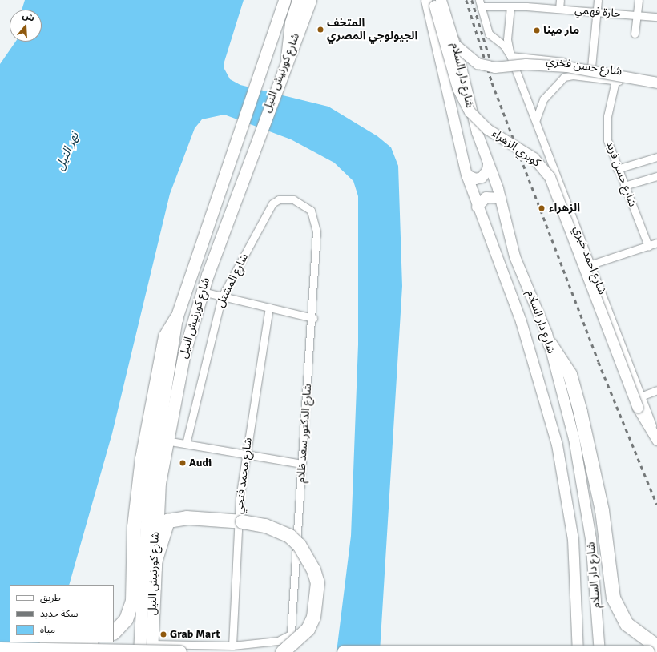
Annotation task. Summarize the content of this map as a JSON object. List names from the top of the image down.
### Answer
{
  "streets": {
    "main road": [
      "شارع كورنيش النيل",
      "شارع دار السلام",
      "كوبري الزهراء",
      "شارع احمد خيري"
    ],
    "street": [
      "حارة فهمي",
      "شارع حسن فخري",
      "شارع حسن فريد",
      "شارع المشتل",
      "شارع الدكتور سعد ظلام",
      "شارع محمد فتحي"
    ]
  },
  "crossings": [
    ["حارة فهمي", "شارع احمد خيري"],
    ["شارع حسن فخري", "شارع حسن فريد"],
    ["شارع حسن فخري", "شارع احمد خيري"],
    ["شارع دار السلام", "كوبري الزهراء"],
    ["كوبري الزهراء", "شارع احمد خيري"],
    ["شارع المشتل", "شارع الدكتور سعد ظلام"]
  ],
  "water": ["نهر النيل"],
  "places": [
    "المتخف الجيولوجي المصري",
    "مار مينا",
    "الزهراء",
    "Audi",
    "Grab Mart"
  ],
  "legend": ["طريق", "سكة حديد", "مياه"],
  "north": "top"
}
